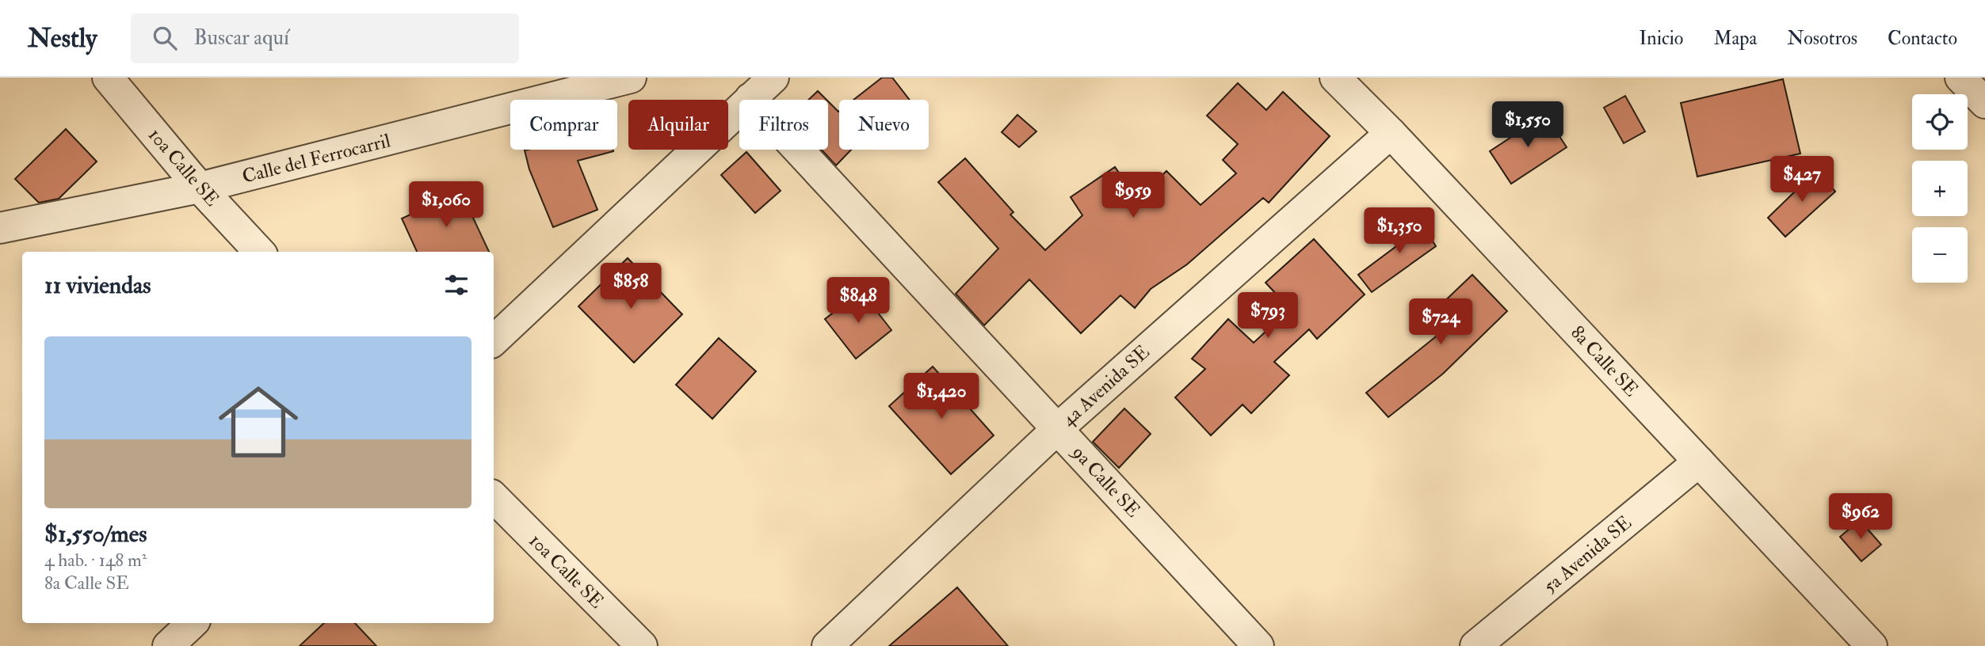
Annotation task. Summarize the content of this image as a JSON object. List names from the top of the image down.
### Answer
{
  "streets": {
    "street": [
      "Calle del Ferrocarril",
      "10a Calle SE",
      "8a Calle SE",
      "4a Avenida SE",
      "9a Calle SE",
      "5a Avenida SE"
    ]
  },
  "crossings": [
    ["Calle del Ferrocarril", "10a Calle SE"],
    ["8a Calle SE", "4a Avenida SE"],
    ["8a Calle SE", "5a Avenida SE"],
    ["4a Avenida SE", "9a Calle SE"]
  ],
  "page": {
    "header": "Nestly",
    "search": "Buscar aquí",
    "nav": [
      "Inicio",
      "Mapa",
      "Nosotros",
      "Contacto"
    ],
    "map_buttons": ["+", "−"],
    "chip": [
      "Comprar",
      "Alquilar",
      "Filtros",
      "Nuevo"
    ],
    "price": [
      "$1,550",
      "$427",
      "$959",
      "$1,060",
      "$1,350",
      "$858",
      "$848",
      "$793",
      "$724",
      "$1,420",
      "$962"
    ],
    "heading": "11 viviendas",
    "list": [
      {
        "name": "$1,550/mes",
        "note": "4 hab. · 148 m² · 8a Calle SE"
      }
    ]
  }
}
